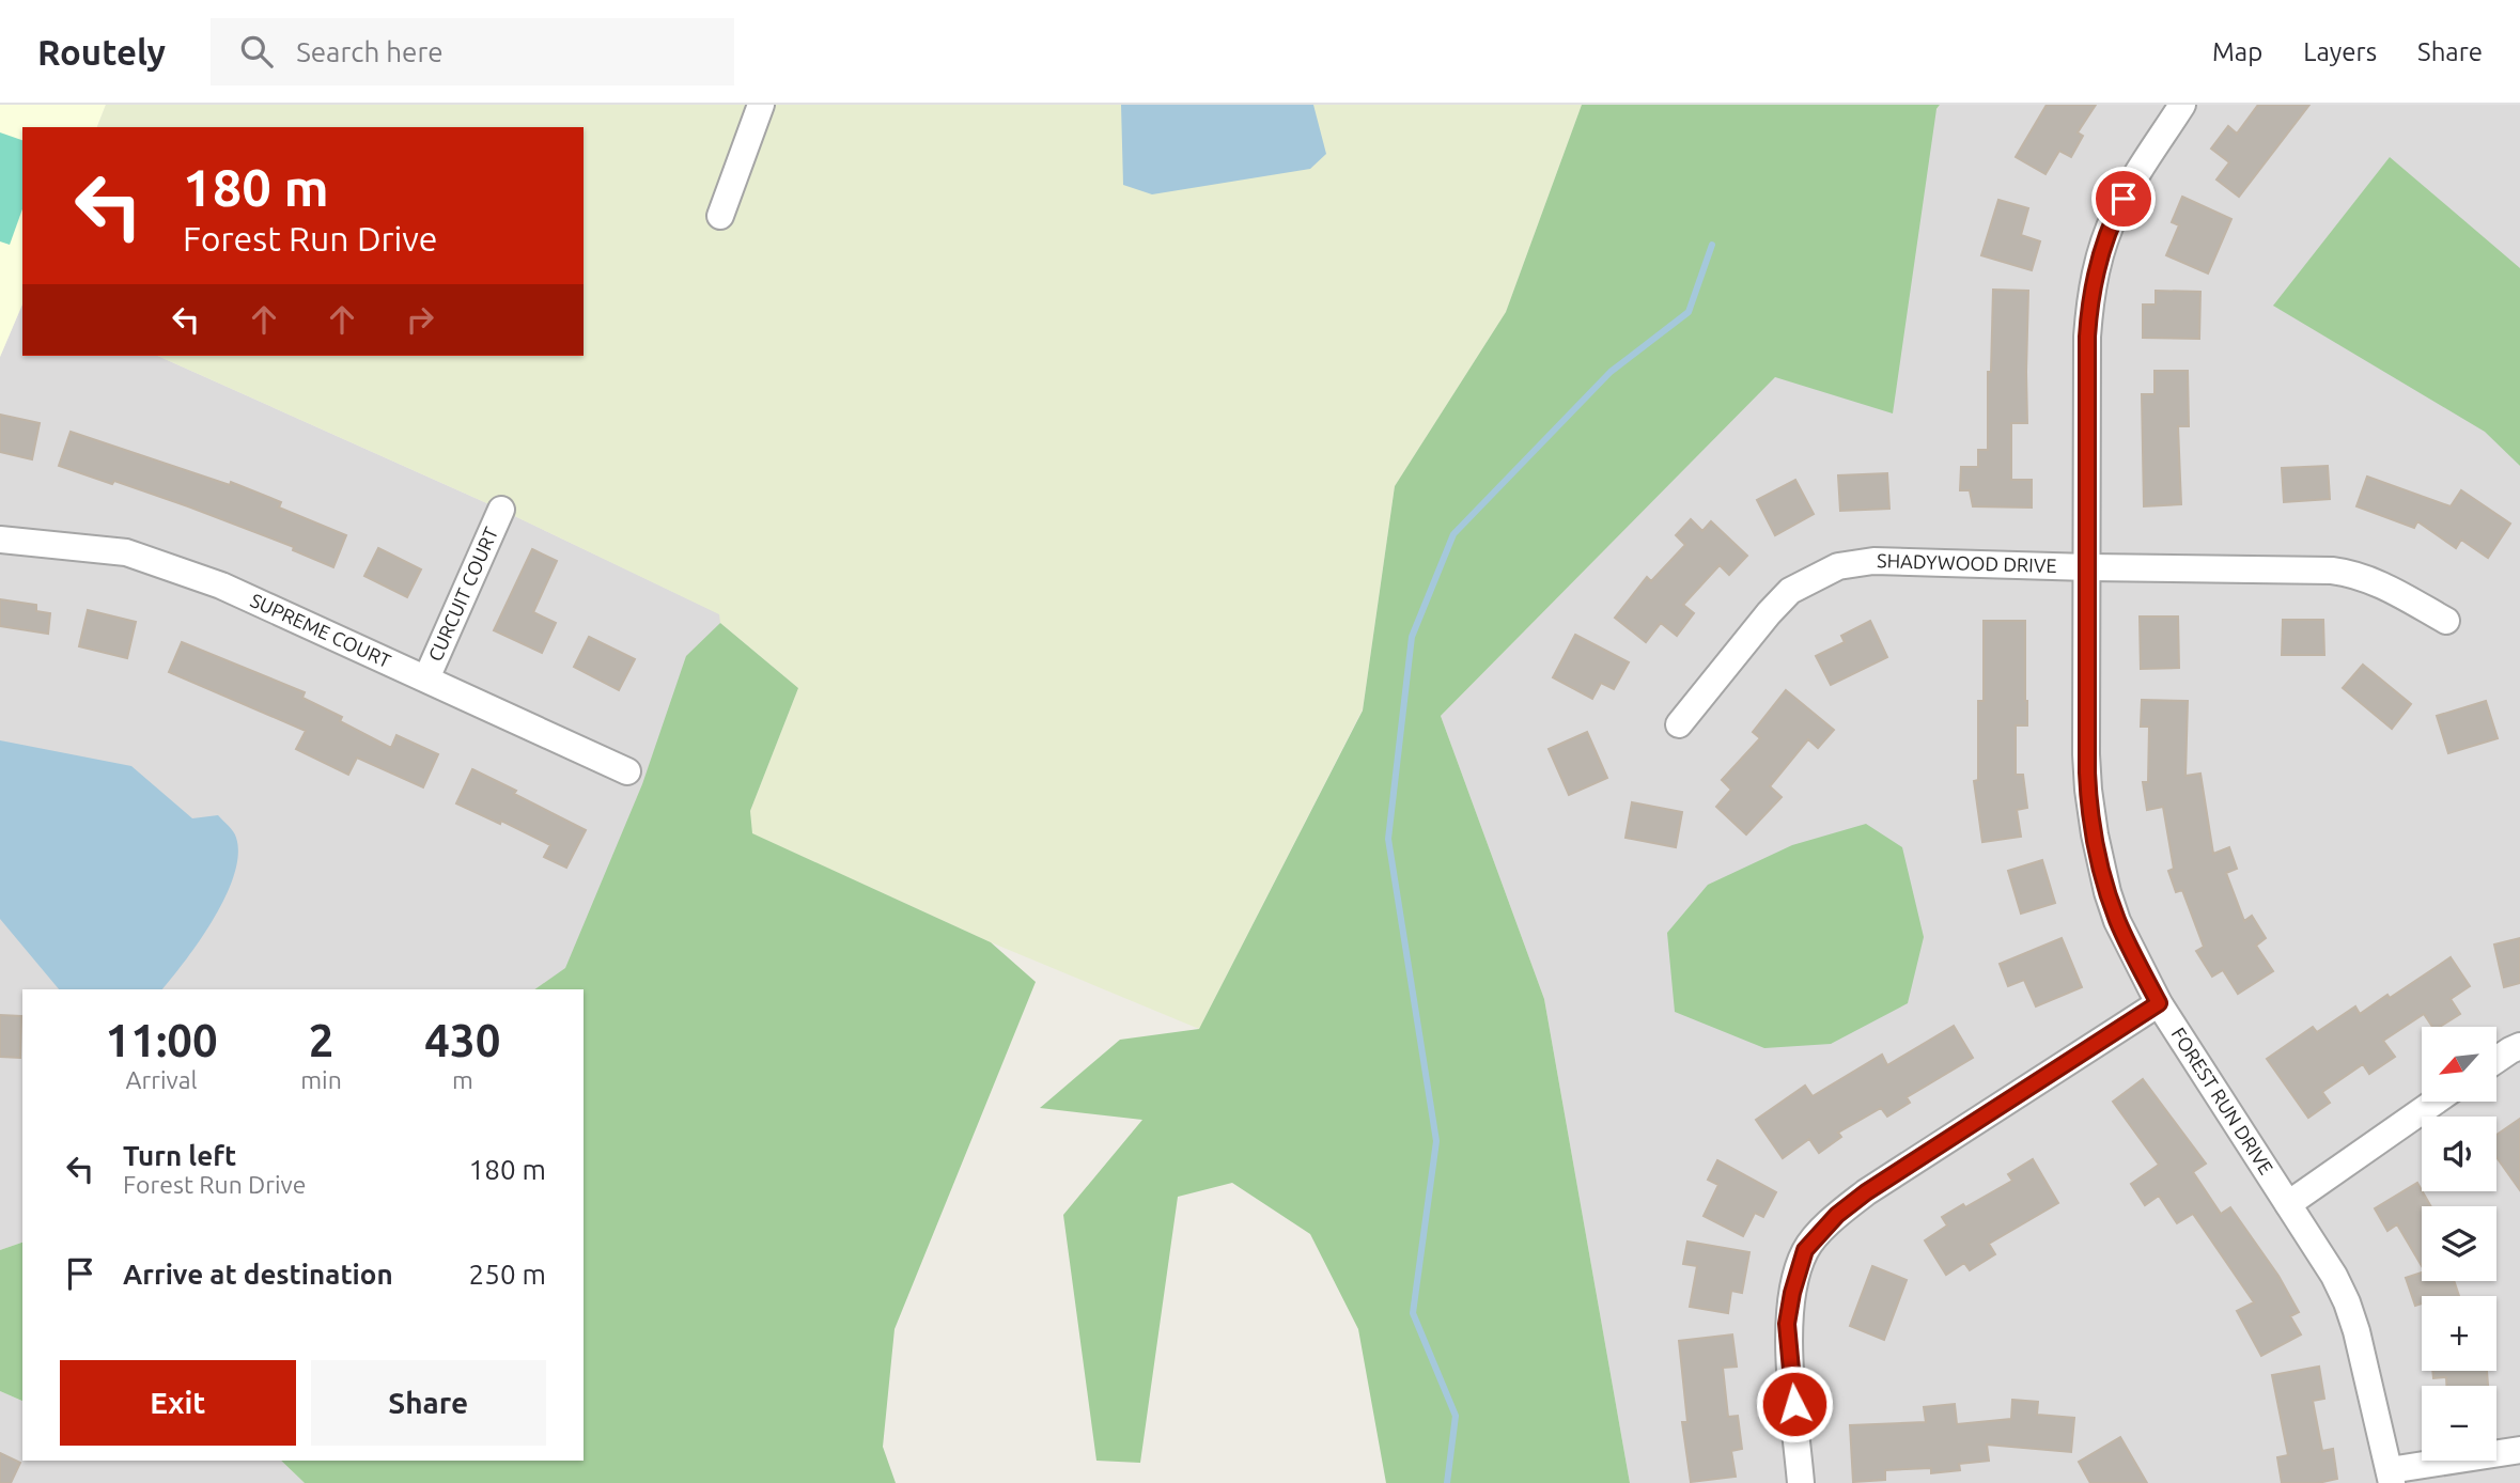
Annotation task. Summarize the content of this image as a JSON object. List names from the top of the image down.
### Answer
{
  "streets": {
    "street": [
      "SHADYWOOD DRIVE",
      "CURCUIT COURT",
      "SUPREME COURT",
      "FOREST RUN DRIVE"
    ]
  },
  "crossings": [
    ["SHADYWOOD DRIVE", "FOREST RUN DRIVE"],
    ["CURCUIT COURT", "SUPREME COURT"]
  ],
  "north": "bottom left",
  "page": {
    "header": "Routely",
    "search": "Search here",
    "nav": ["Map", "Layers", "Share"],
    "turn": ["180 m", "Forest Run Drive"],
    "eta": [
      "11:00",
      "Arrival",
      "2",
      "min",
      "430",
      "m"
    ],
    "map_buttons": ["+", "−"],
    "list": [
      {
        "name": "Turn left",
        "note": "Forest Run Drive",
        "value": "180 m"
      },
      {
        "name": "Arrive at destination",
        "value": "250 m"
      }
    ],
    "buttons": ["Exit", "Share"]
  }
}
